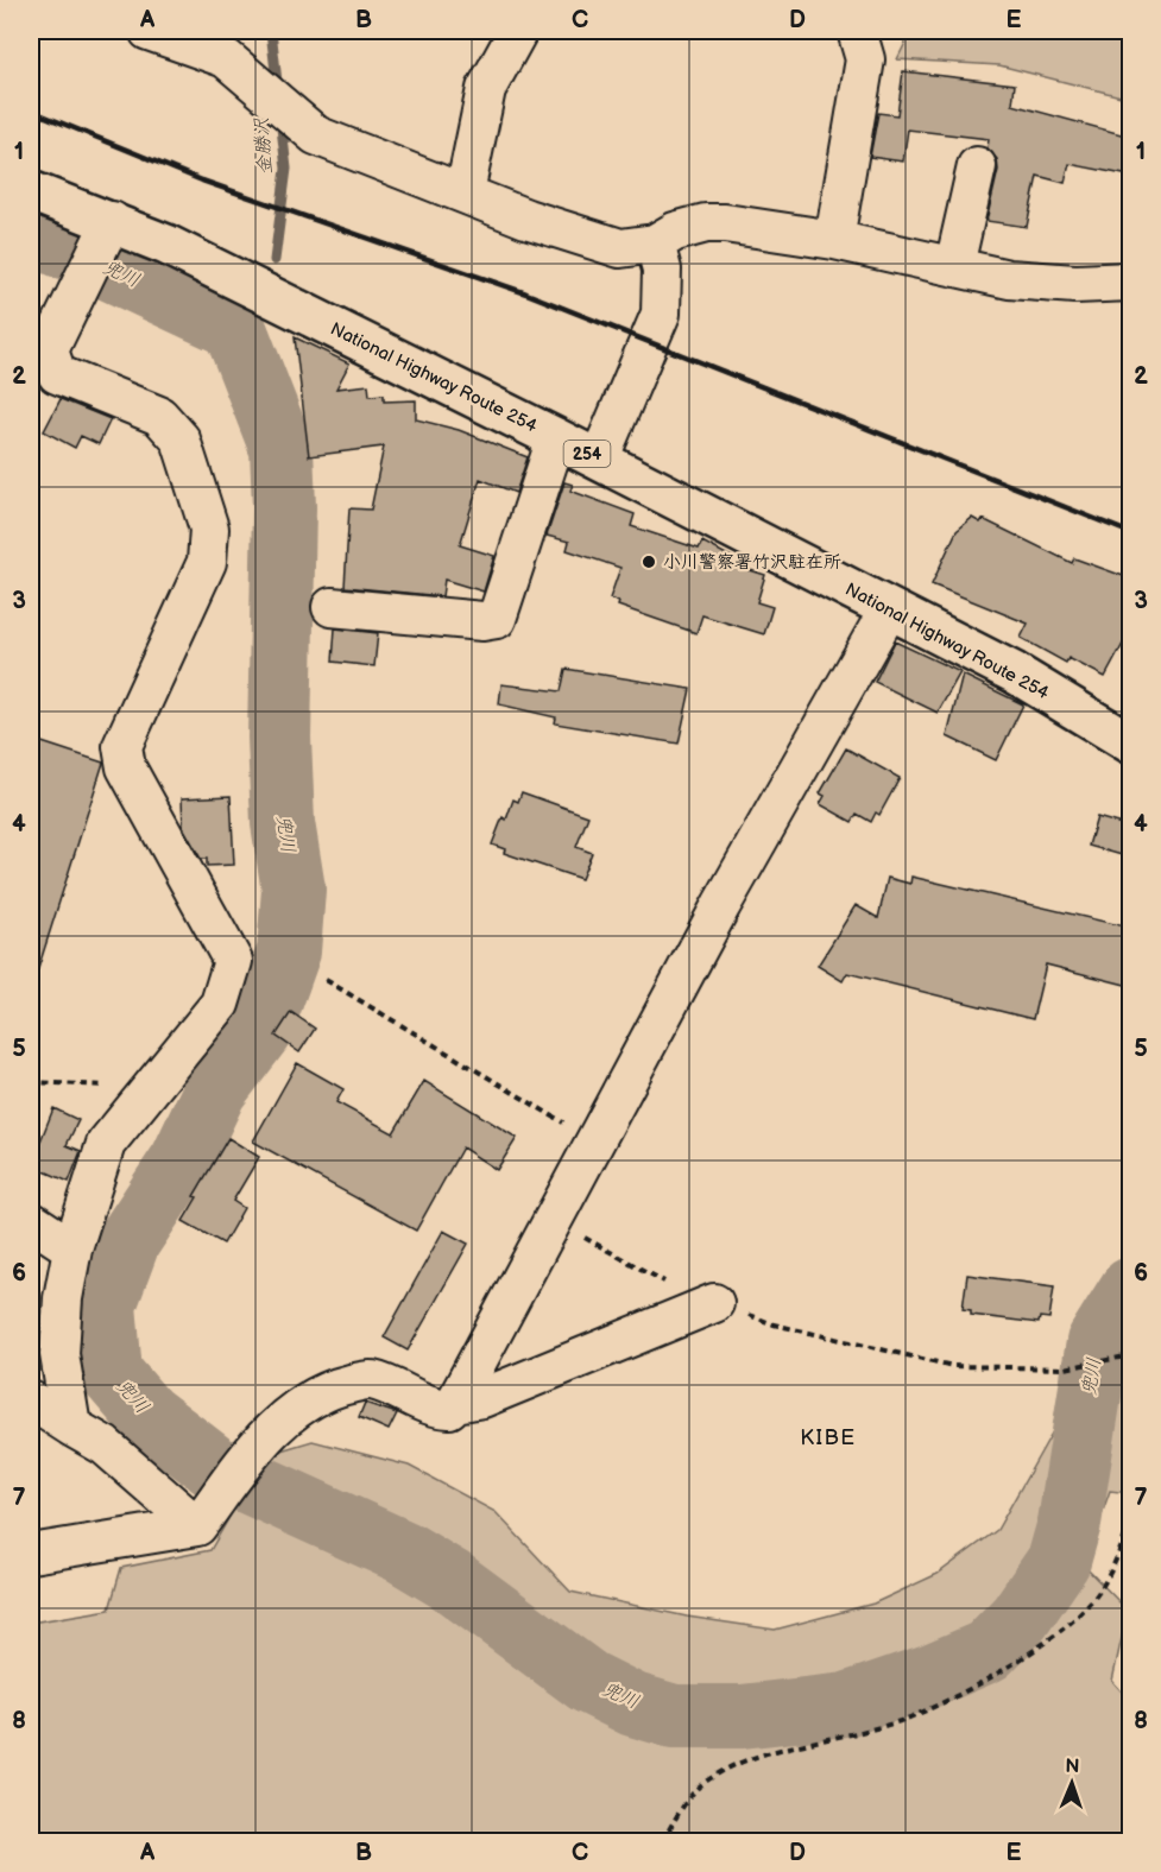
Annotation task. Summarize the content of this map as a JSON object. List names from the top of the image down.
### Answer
{
  "streets": {
    "highway": ["National Highway Route 254", "254"]
  },
  "districts": ["KIBE"],
  "water": ["金勝沢", "兜川"],
  "places": ["小川警察署竹沢駐在所"],
  "north": "top",
  "grid": {
    "columns": [
      "A",
      "B",
      "C",
      "D",
      "E"
    ],
    "rows": [
      "1",
      "2",
      "3",
      "4",
      "5",
      "6",
      "7",
      "8"
    ]
  }
}
